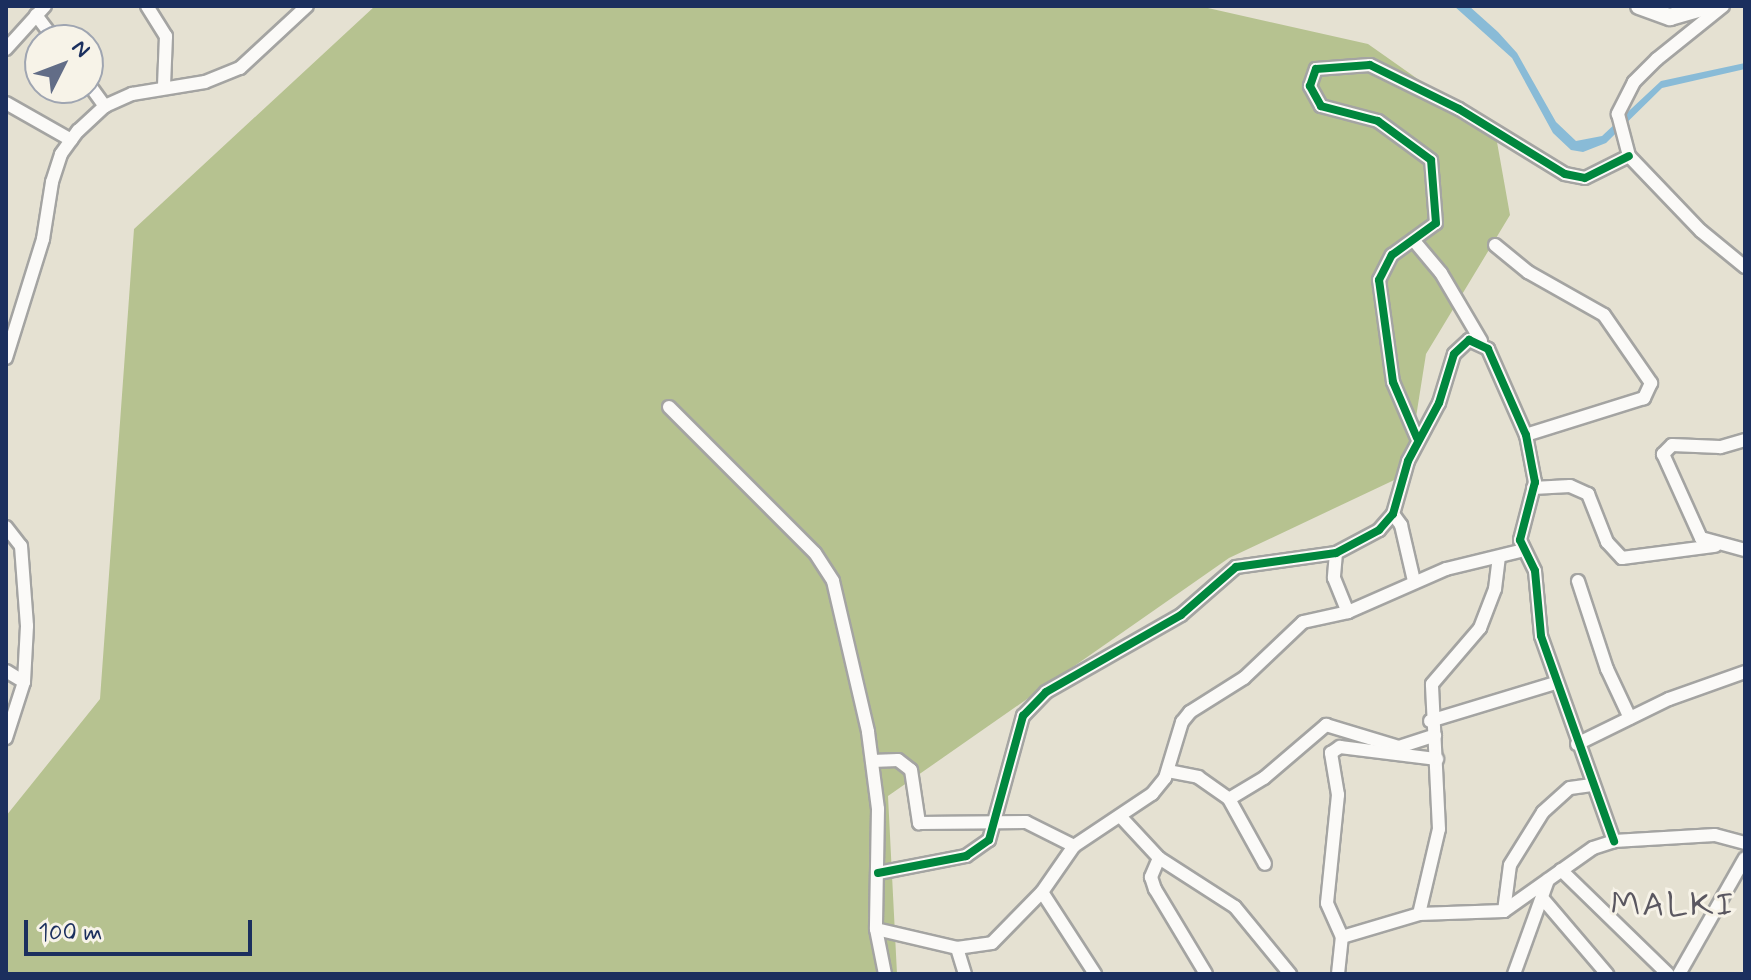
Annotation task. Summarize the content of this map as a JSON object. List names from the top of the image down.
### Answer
{
  "districts": ["MALKI"],
  "scale_bar": "100 m",
  "north": "top right"
}
